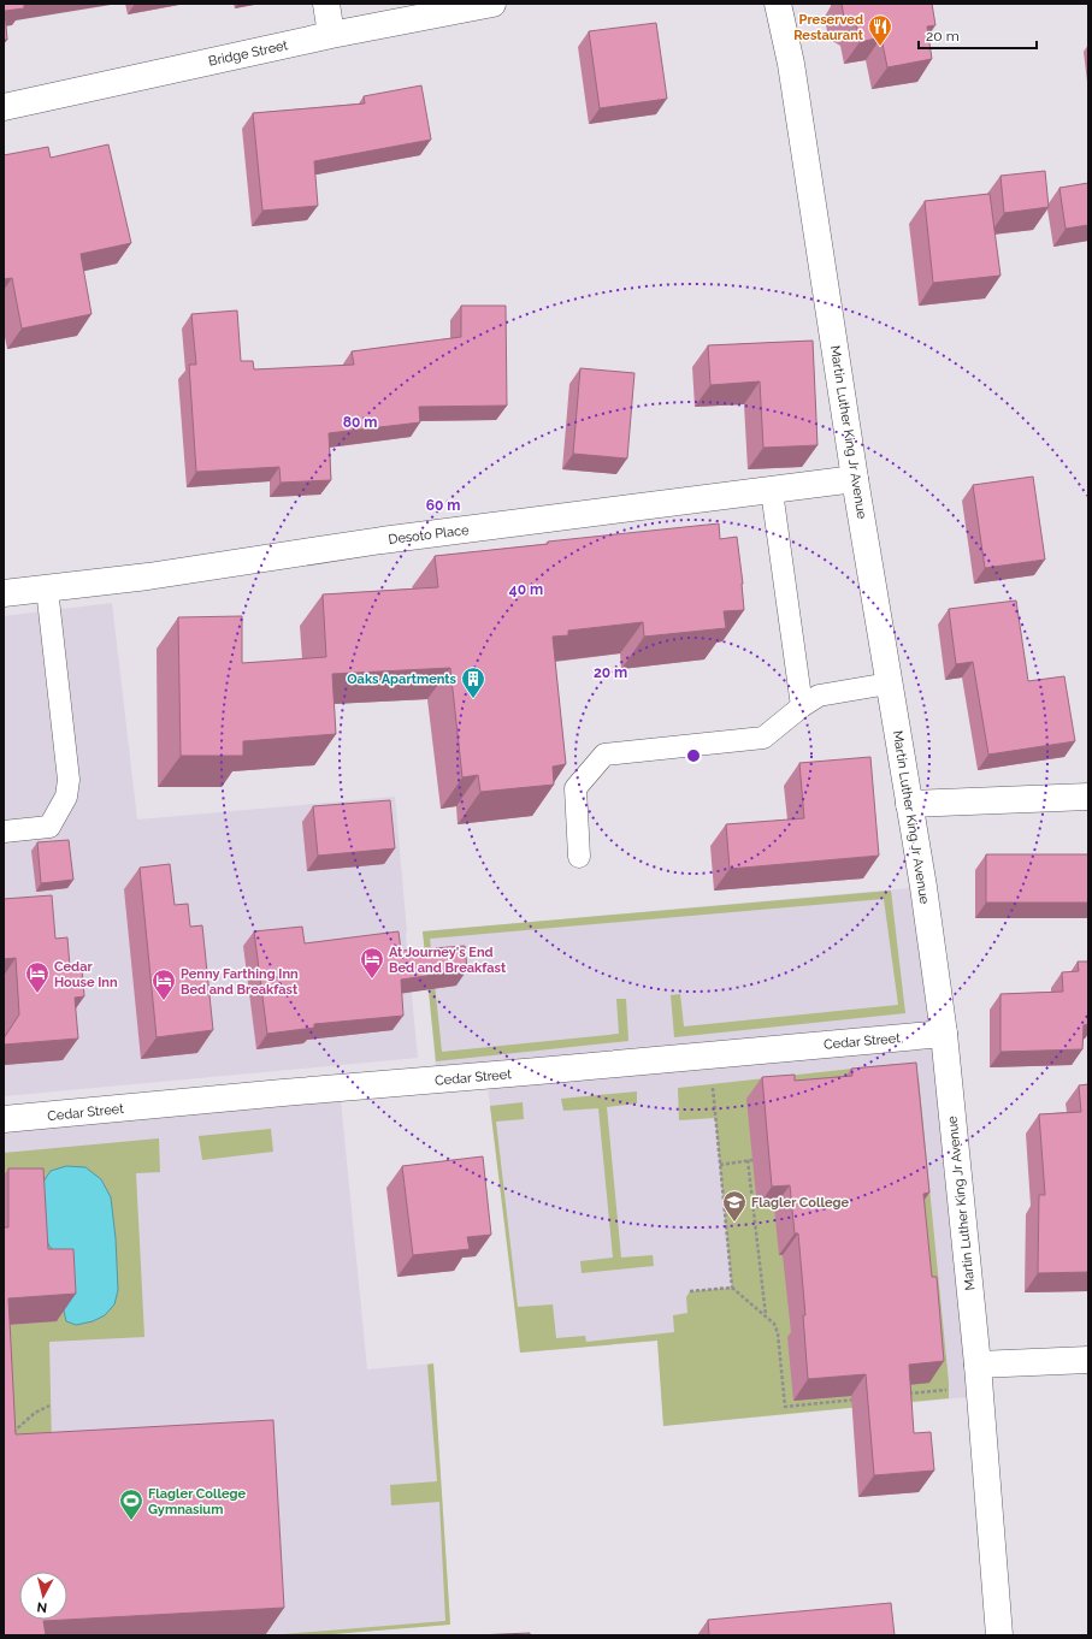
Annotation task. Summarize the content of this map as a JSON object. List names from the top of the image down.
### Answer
{
  "streets": {
    "street": [
      "Bridge Street",
      "Martin Luther King Jr Avenue",
      "Desoto Place",
      "Cedar Street"
    ]
  },
  "crossings": [
    ["Martin Luther King Jr Avenue", "Desoto Place"],
    ["Martin Luther King Jr Avenue", "Cedar Street"]
  ],
  "places": {
    "restaurant": ["Preserved Restaurant"],
    "building": ["Oaks Apartments"],
    "hotel": ["At Journey's End Bed and Breakfast", "Cedar House Inn", "Penny Farthing Inn Bed and Breakfast"],
    "school or university": ["Flagler College"],
    "sports": ["Flagler College Gymnasium"]
  },
  "scale_bar": "20 m",
  "north": "bottom",
  "rings": [
    "80 m",
    "60 m",
    "40 m",
    "20 m"
  ]
}
